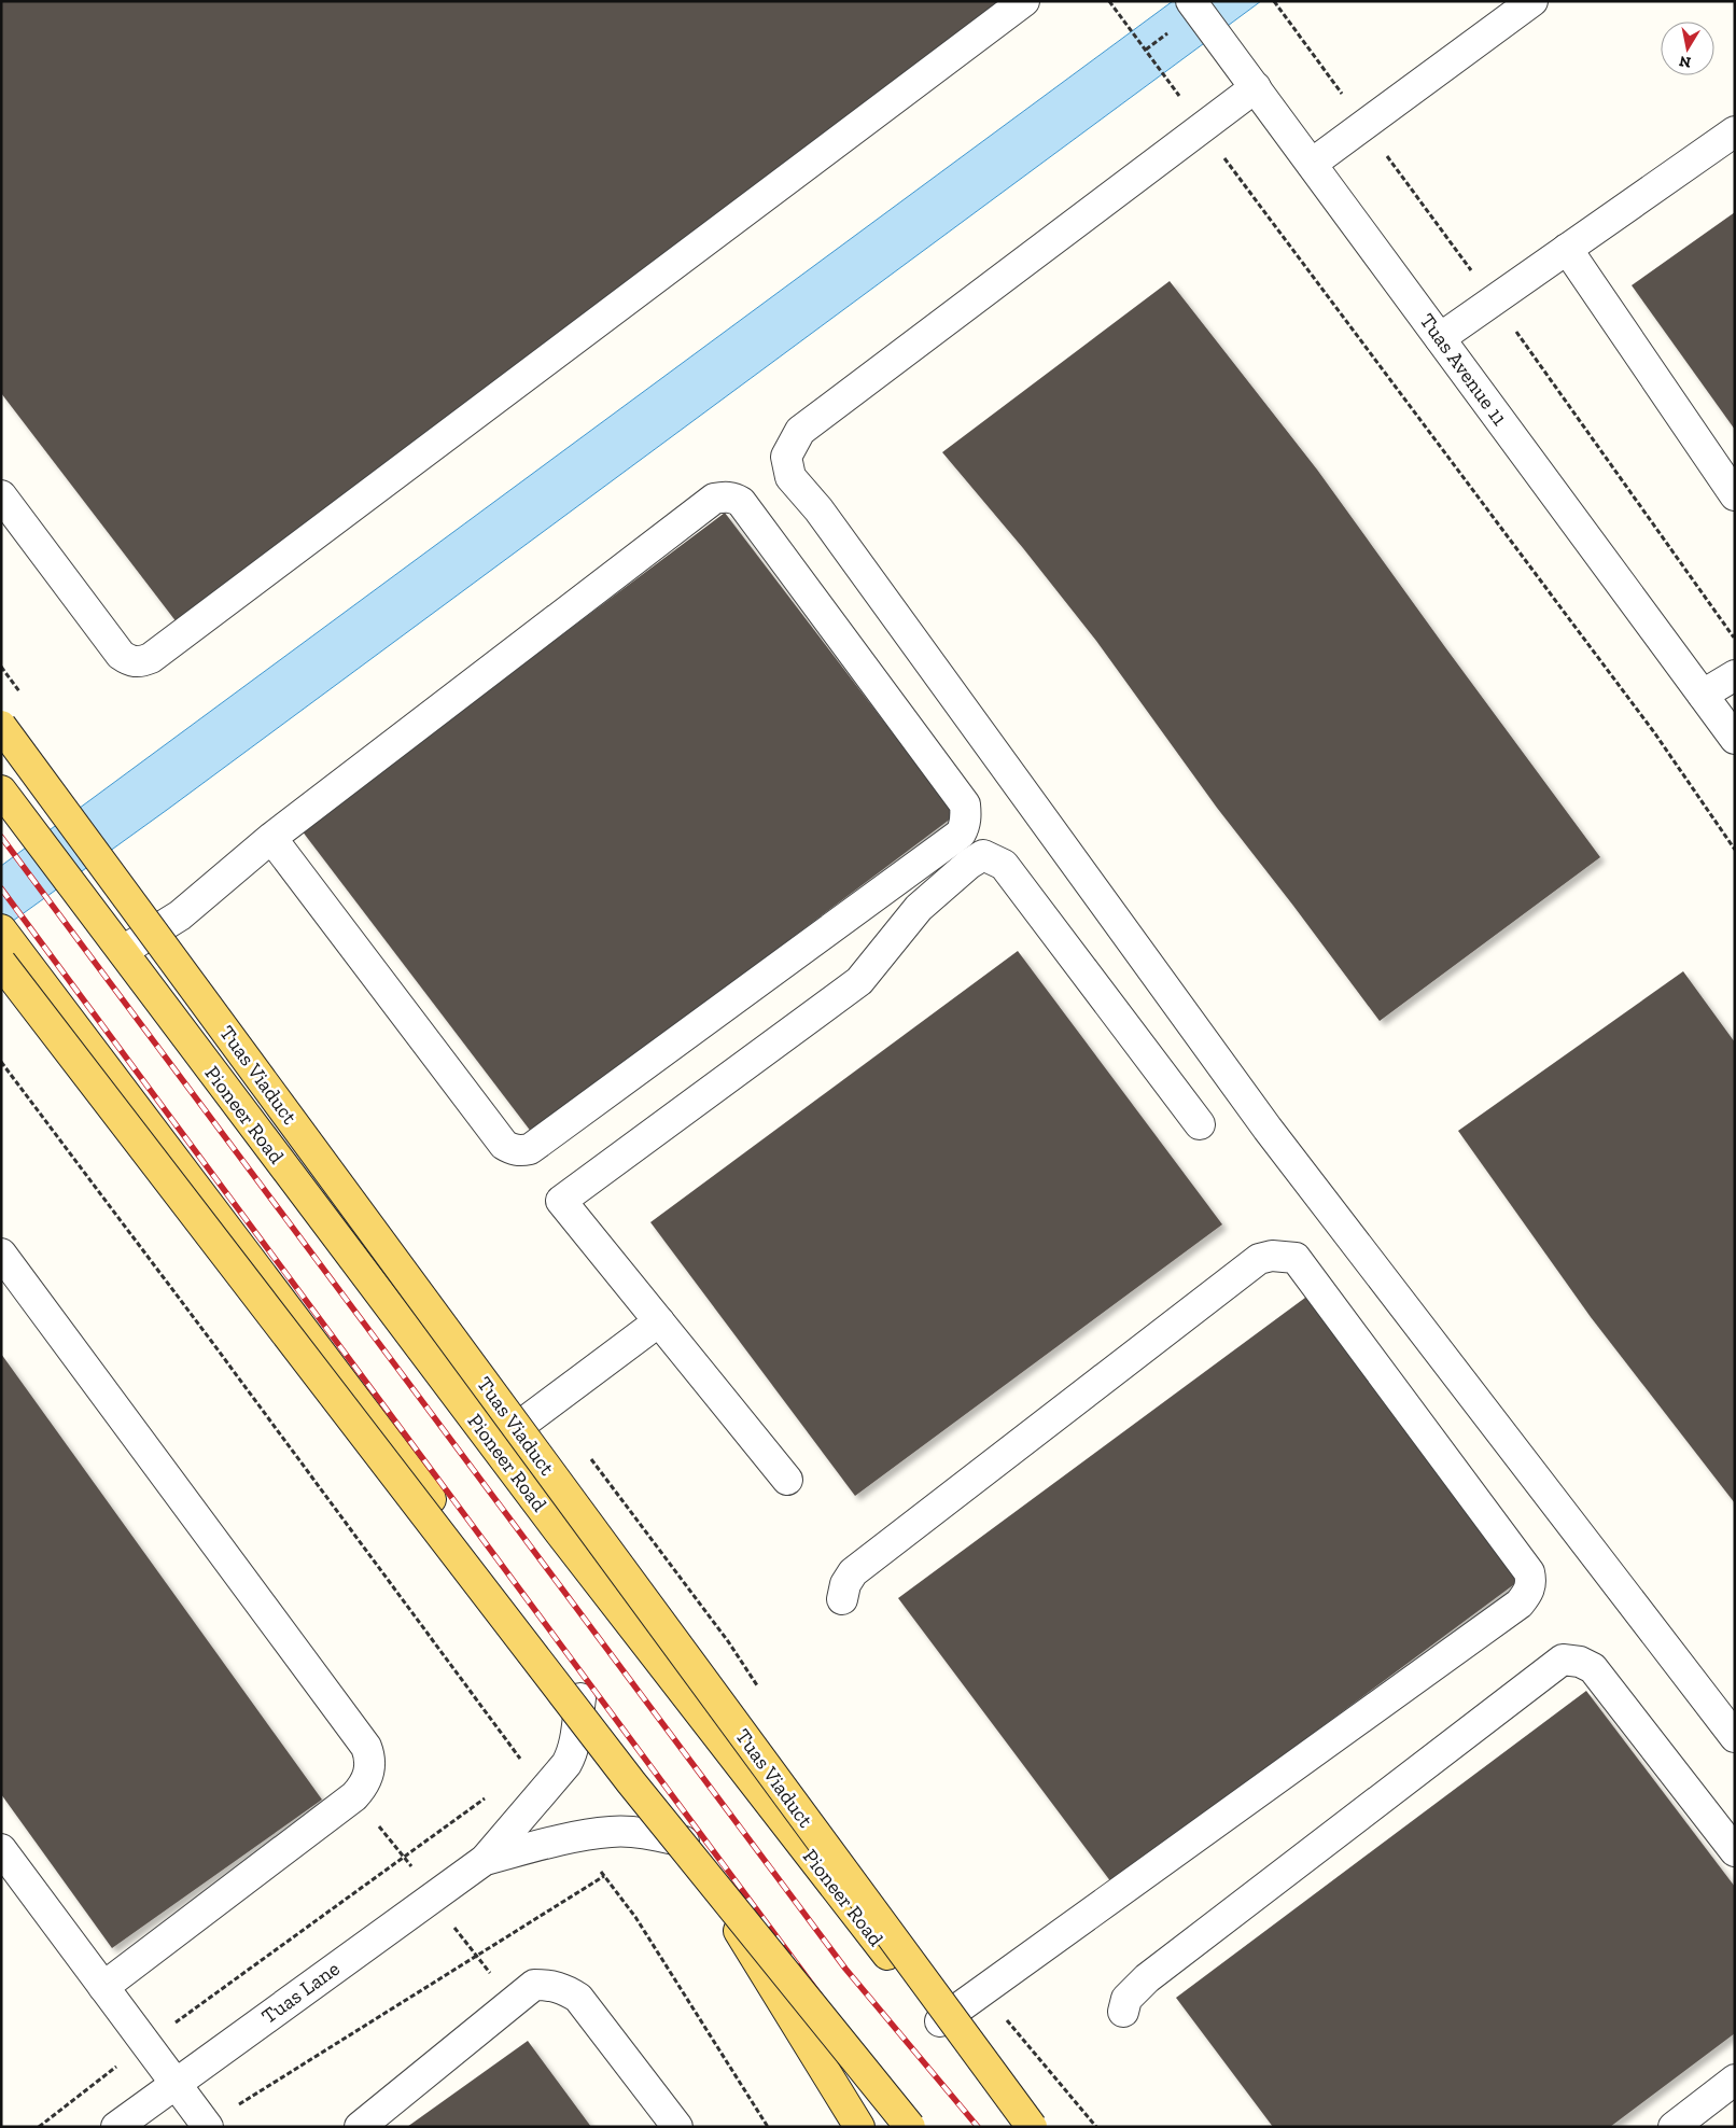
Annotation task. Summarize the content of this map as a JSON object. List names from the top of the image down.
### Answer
{
  "streets": {
    "main road": ["Tuas Viaduct", "Pioneer Road"],
    "street": ["Tuas Avenue 11", "Tuas Lane"]
  },
  "north": "bottom"
}
